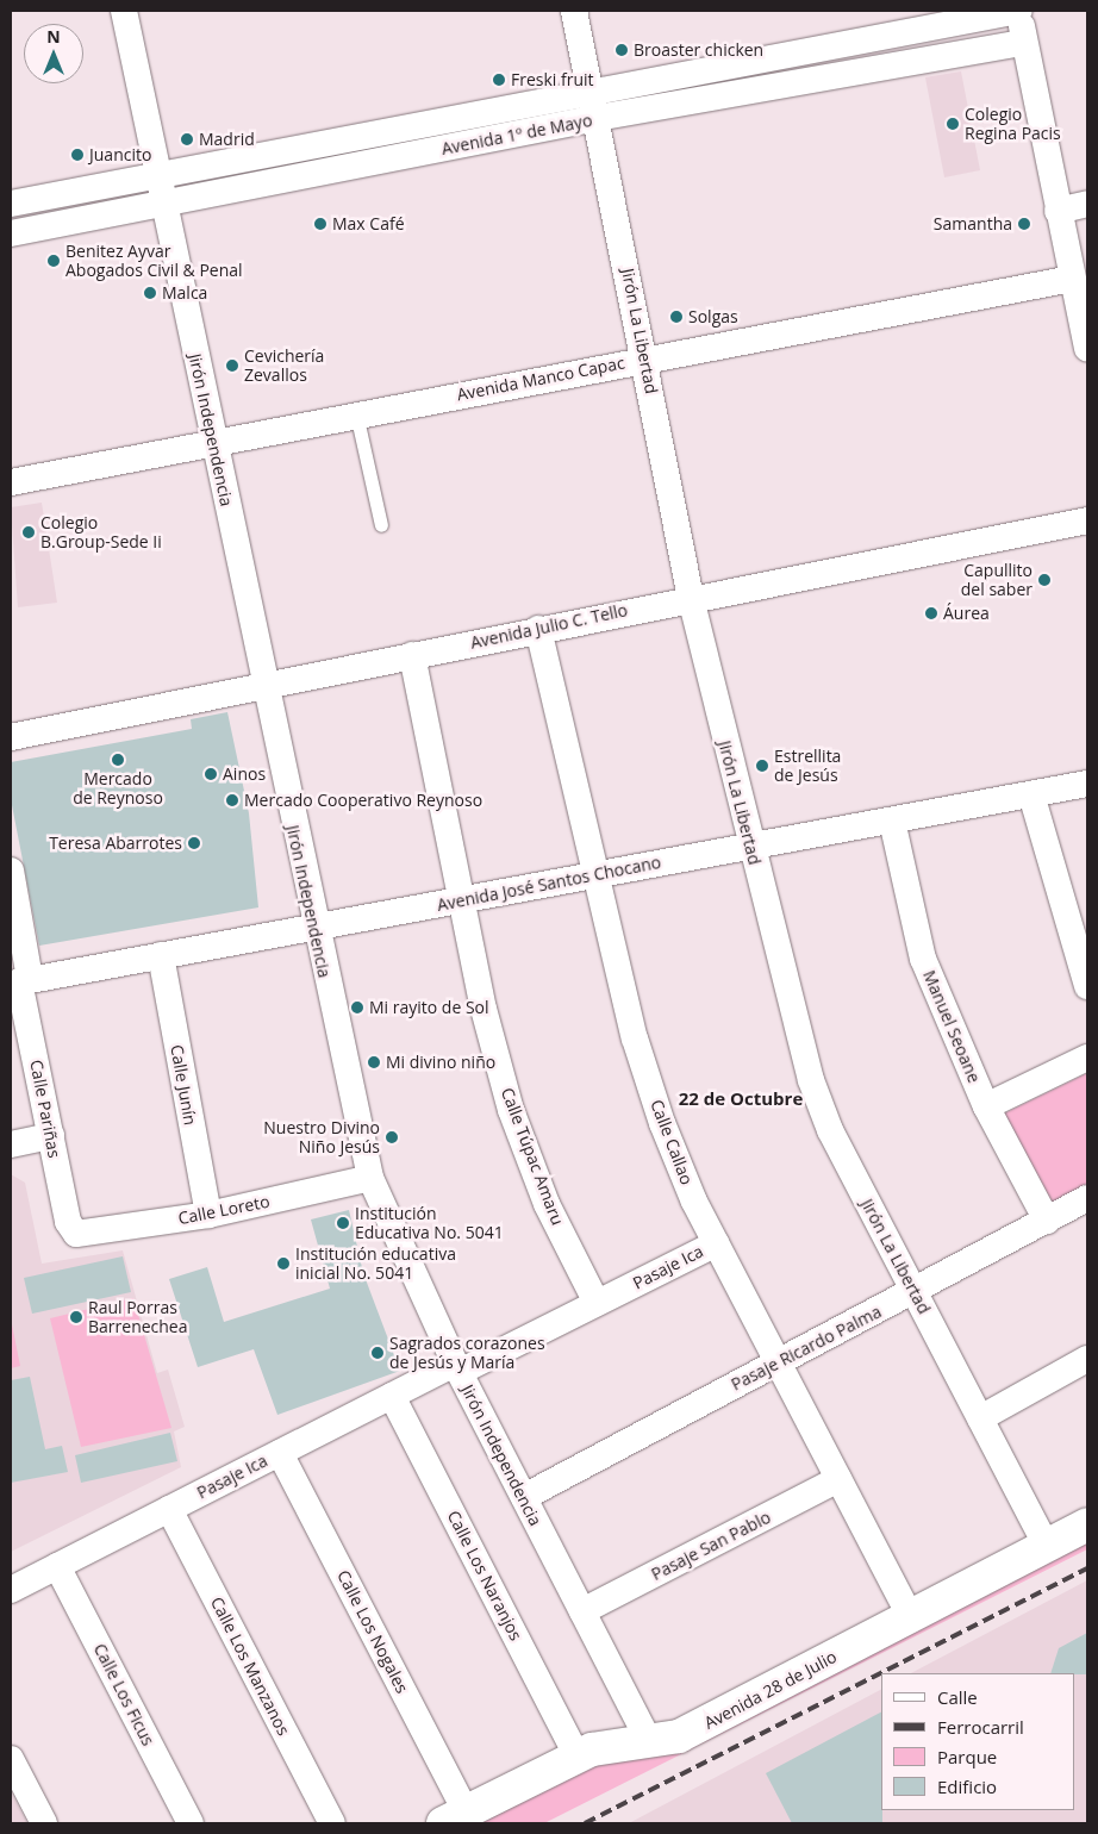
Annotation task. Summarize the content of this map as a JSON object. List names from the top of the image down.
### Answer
{
  "streets": {
    "street": [
      "Avenida 1º de Mayo",
      "Jirón La Libertad",
      "Avenida Manco Capac",
      "Jirón Independencia",
      "Avenida Julio C. Tello",
      "Avenida José Santos Chocano",
      "Manuel Seoane",
      "Calle Junín",
      "Calle Pariñas",
      "Calle Callao",
      "Calle Túpac Amaru",
      "Calle Loreto",
      "Pasaje Ica",
      "Pasaje Ricardo Palma",
      "Pasaje San Pablo",
      "Calle Los Naranjos",
      "Calle Los Nogales",
      "Calle Los Manzanos",
      "Avenida 28 de Julio",
      "Calle Los Ficus"
    ]
  },
  "crossings": [
    ["Avenida 1º de Mayo", "Jirón La Libertad"],
    ["Avenida 1º de Mayo", "Jirón Independencia"],
    ["Jirón La Libertad", "Avenida Manco Capac"],
    ["Jirón La Libertad", "Avenida Julio C. Tello"],
    ["Jirón La Libertad", "Avenida José Santos Chocano"],
    ["Jirón La Libertad", "Pasaje Ricardo Palma"],
    ["Jirón La Libertad", "Avenida 28 de Julio"],
    ["Avenida Manco Capac", "Jirón Independencia"],
    ["Jirón Independencia", "Avenida Julio C. Tello"],
    ["Jirón Independencia", "Avenida José Santos Chocano"],
    ["Jirón Independencia", "Calle Loreto"],
    ["Jirón Independencia", "Pasaje Ica"],
    ["Jirón Independencia", "Pasaje Ricardo Palma"],
    ["Jirón Independencia", "Pasaje San Pablo"],
    ["Jirón Independencia", "Avenida 28 de Julio"],
    ["Avenida Julio C. Tello", "Calle Callao"],
    ["Avenida Julio C. Tello", "Calle Túpac Amaru"],
    ["Avenida José Santos Chocano", "Manuel Seoane"],
    ["Avenida José Santos Chocano", "Calle Junín"],
    ["Avenida José Santos Chocano", "Calle Pariñas"],
    ["Avenida José Santos Chocano", "Calle Callao"],
    ["Avenida José Santos Chocano", "Calle Túpac Amaru"],
    ["Manuel Seoane", "Pasaje Ricardo Palma"],
    ["Calle Junín", "Calle Loreto"],
    ["Calle Pariñas", "Calle Loreto"],
    ["Calle Callao", "Pasaje Ica"],
    ["Calle Callao", "Pasaje Ricardo Palma"],
    ["Calle Callao", "Pasaje San Pablo"],
    ["Calle Callao", "Avenida 28 de Julio"],
    ["Calle Túpac Amaru", "Pasaje Ica"],
    ["Pasaje Ica", "Calle Los Naranjos"],
    ["Pasaje Ica", "Calle Los Nogales"],
    ["Pasaje Ica", "Calle Los Manzanos"],
    ["Pasaje Ica", "Calle Los Ficus"],
    ["Calle Los Naranjos", "Avenida 28 de Julio"],
    ["Calle Los Nogales", "Avenida 28 de Julio"]
  ],
  "districts": ["22 de Octubre"],
  "places": [
    "Broaster chicken",
    "Freski fruit",
    "Colegio Regina Pacis",
    "Madrid",
    "Juancito",
    "Max Café",
    "Samantha",
    "Benitez Ayvar Abogados Civil & Penal",
    "Malca",
    "Solgas",
    "Cevichería Zevallos",
    "Colegio B.Group-Sede Ii",
    "Capullito del saber",
    "Áurea",
    "Mercado de Reynoso",
    "Estrellita de Jesús",
    "Ainos",
    "Mercado Cooperativo Reynoso",
    "Teresa Abarrotes",
    "Mi rayito de Sol",
    "Mi divino niño",
    "Nuestro Divino Niño Jesús",
    "Institución Educativa No. 5041",
    "Institución educativa inicial No. 5041",
    "Raul Porras Barrenechea",
    "Sagrados corazones de Jesús y María"
  ],
  "legend": [
    "Calle",
    "Ferrocarril",
    "Parque",
    "Edificio"
  ],
  "north": "top"
}
